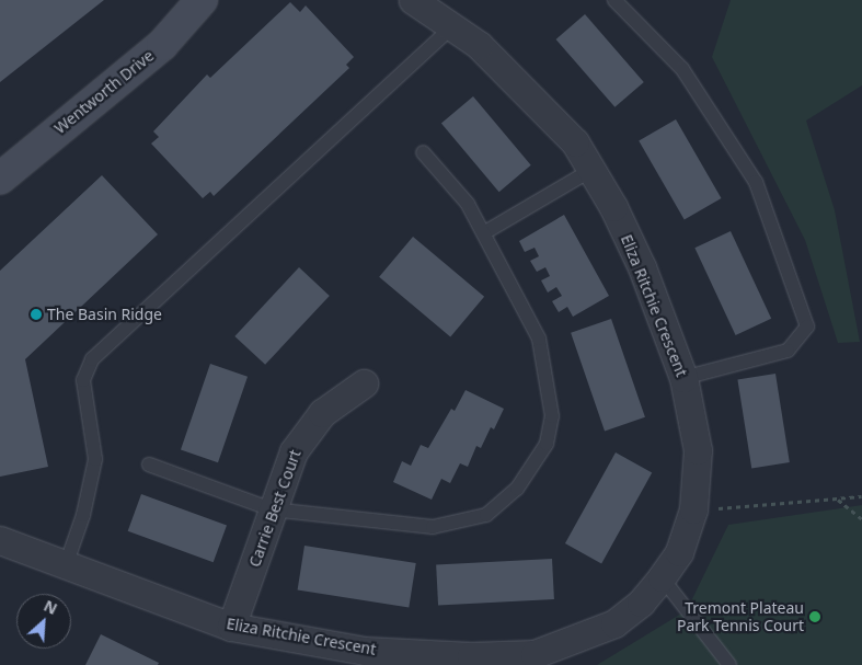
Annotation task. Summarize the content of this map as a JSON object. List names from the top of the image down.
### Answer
{
  "streets": {
    "street": ["Wentworth Drive", "Eliza Ritchie Crescent", "Carrie Best Court"]
  },
  "crossings": [
    ["Eliza Ritchie Crescent", "Carrie Best Court"]
  ],
  "places": ["The Basin Ridge", "Tremont Plateau Park Tennis Court"],
  "north": "top right"
}
